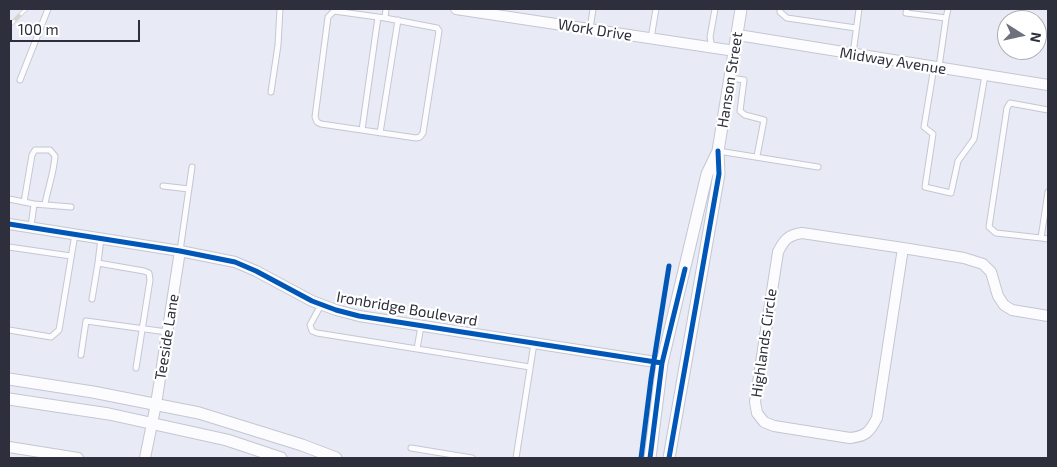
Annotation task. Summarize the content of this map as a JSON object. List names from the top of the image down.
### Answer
{
  "streets": {
    "street": [
      "Work Drive",
      "Midway Avenue",
      "Hanson Street",
      "Ironbridge Boulevard",
      "Teeside Lane",
      "Highlands Circle"
    ]
  },
  "crossings": [
    ["Work Drive", "Hanson Street"],
    ["Midway Avenue", "Hanson Street"],
    ["Hanson Street", "Ironbridge Boulevard"],
    ["Ironbridge Boulevard", "Teeside Lane"]
  ],
  "scale_bar": "100 m",
  "north": "right"
}
